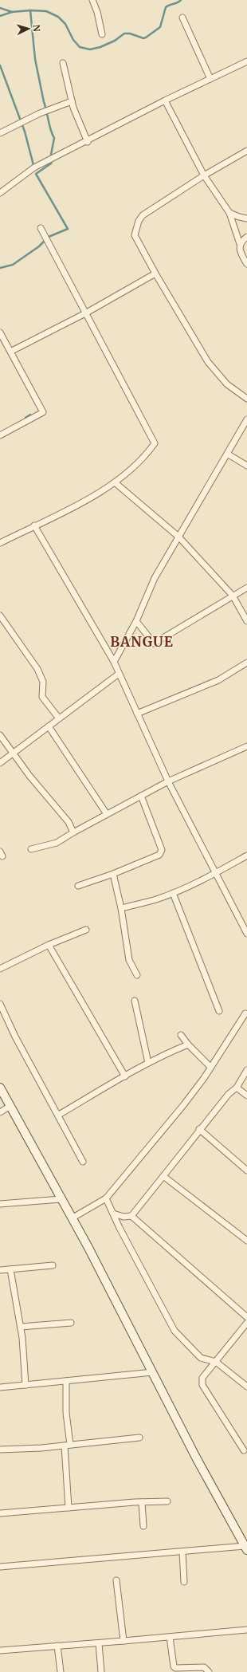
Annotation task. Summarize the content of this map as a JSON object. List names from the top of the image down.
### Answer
{
  "districts": ["BANGUE"],
  "north": "right"
}
